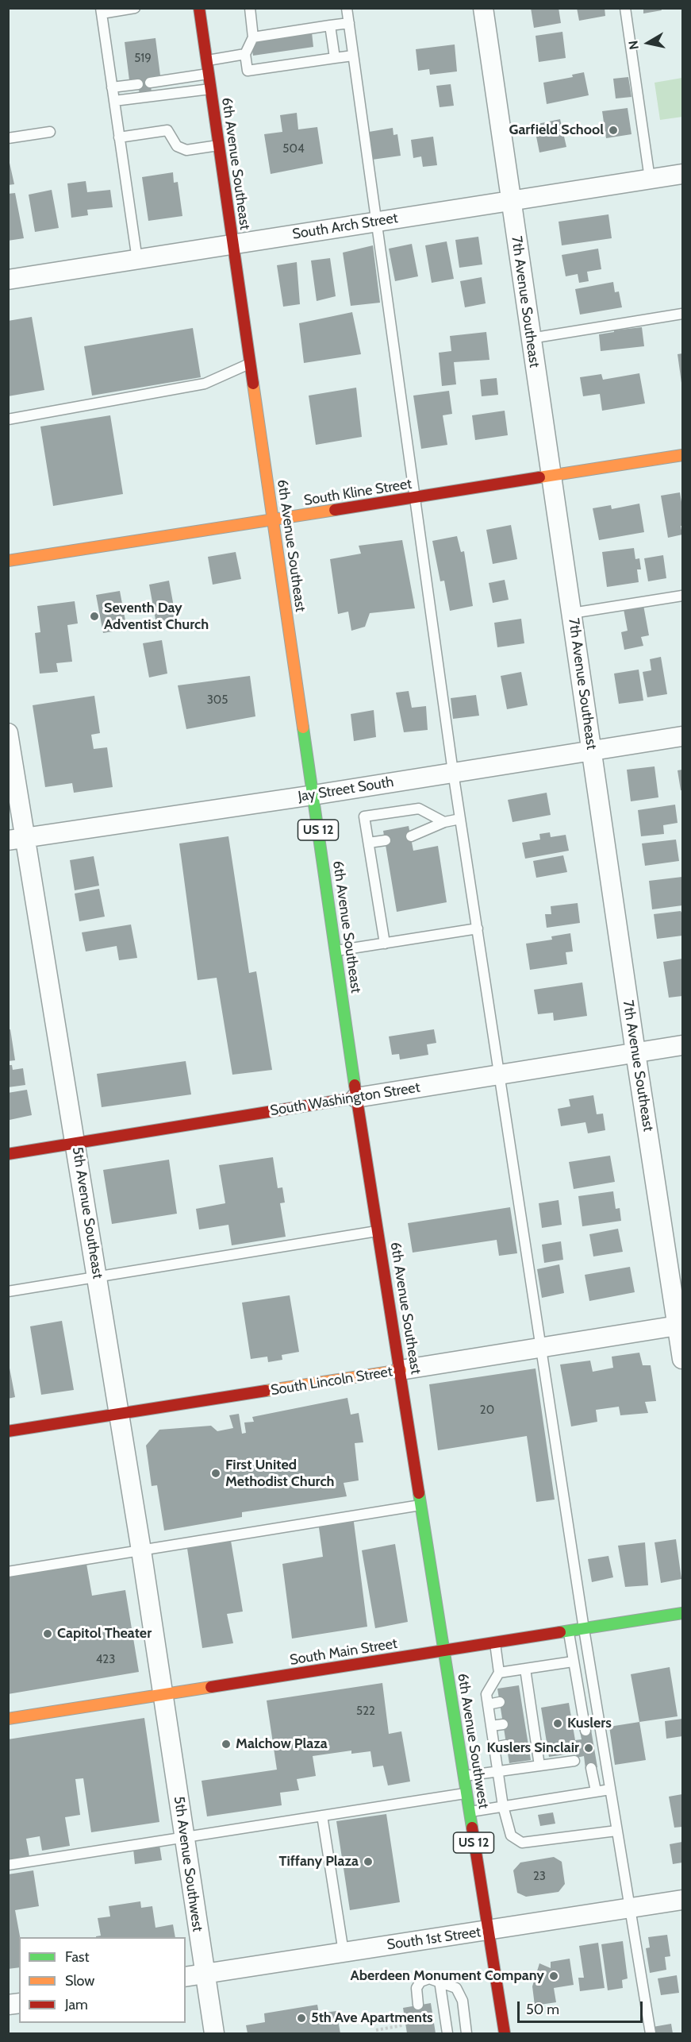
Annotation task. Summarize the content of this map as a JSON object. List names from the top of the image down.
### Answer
{
  "streets": {
    "main road": [
      "6th Avenue Southeast",
      "South Kline Street",
      "US 12",
      "South Washington Street",
      "South Lincoln Street",
      "South Main Street",
      "6th Avenue Southwest"
    ],
    "street": [
      "South Arch Street",
      "7th Avenue Southeast",
      "Jay Street South",
      "5th Avenue Southeast",
      "5th Avenue Southwest",
      "South 1st Street"
    ]
  },
  "crossings": [
    ["6th Avenue Southeast", "South Arch Street"],
    ["6th Avenue Southeast", "South Kline Street"],
    ["6th Avenue Southeast", "Jay Street South"],
    ["6th Avenue Southeast", "South Washington Street"],
    ["6th Avenue Southeast", "South Lincoln Street"],
    ["6th Avenue Southeast", "South Main Street"],
    ["6th Avenue Southeast", "6th Avenue Southwest"],
    ["South Arch Street", "7th Avenue Southeast"],
    ["7th Avenue Southeast", "South Kline Street"],
    ["7th Avenue Southeast", "Jay Street South"],
    ["7th Avenue Southeast", "South Washington Street"],
    ["7th Avenue Southeast", "South Lincoln Street"],
    ["Jay Street South", "5th Avenue Southeast"],
    ["South Washington Street", "5th Avenue Southeast"],
    ["5th Avenue Southeast", "South Lincoln Street"],
    ["5th Avenue Southeast", "South Main Street"],
    ["5th Avenue Southeast", "5th Avenue Southwest"],
    ["South Main Street", "6th Avenue Southwest"],
    ["South Main Street", "5th Avenue Southwest"],
    ["6th Avenue Southwest", "South 1st Street"],
    ["5th Avenue Southwest", "South 1st Street"]
  ],
  "places": [
    "Garfield School",
    "Seventh Day Adventist Church",
    "First United Methodist Church",
    "Capitol Theater",
    "Kuslers",
    "Malchow Plaza",
    "Kuslers Sinclair",
    "Tiffany Plaza",
    "Aberdeen Monument Company",
    "5th Ave Apartments"
  ],
  "house_numbers": [
    "519",
    "504",
    "305",
    "20",
    "423",
    "522",
    "23"
  ],
  "legend": ["Fast", "Slow", "Jam"],
  "scale_bar": "50 m",
  "north": "left"
}
